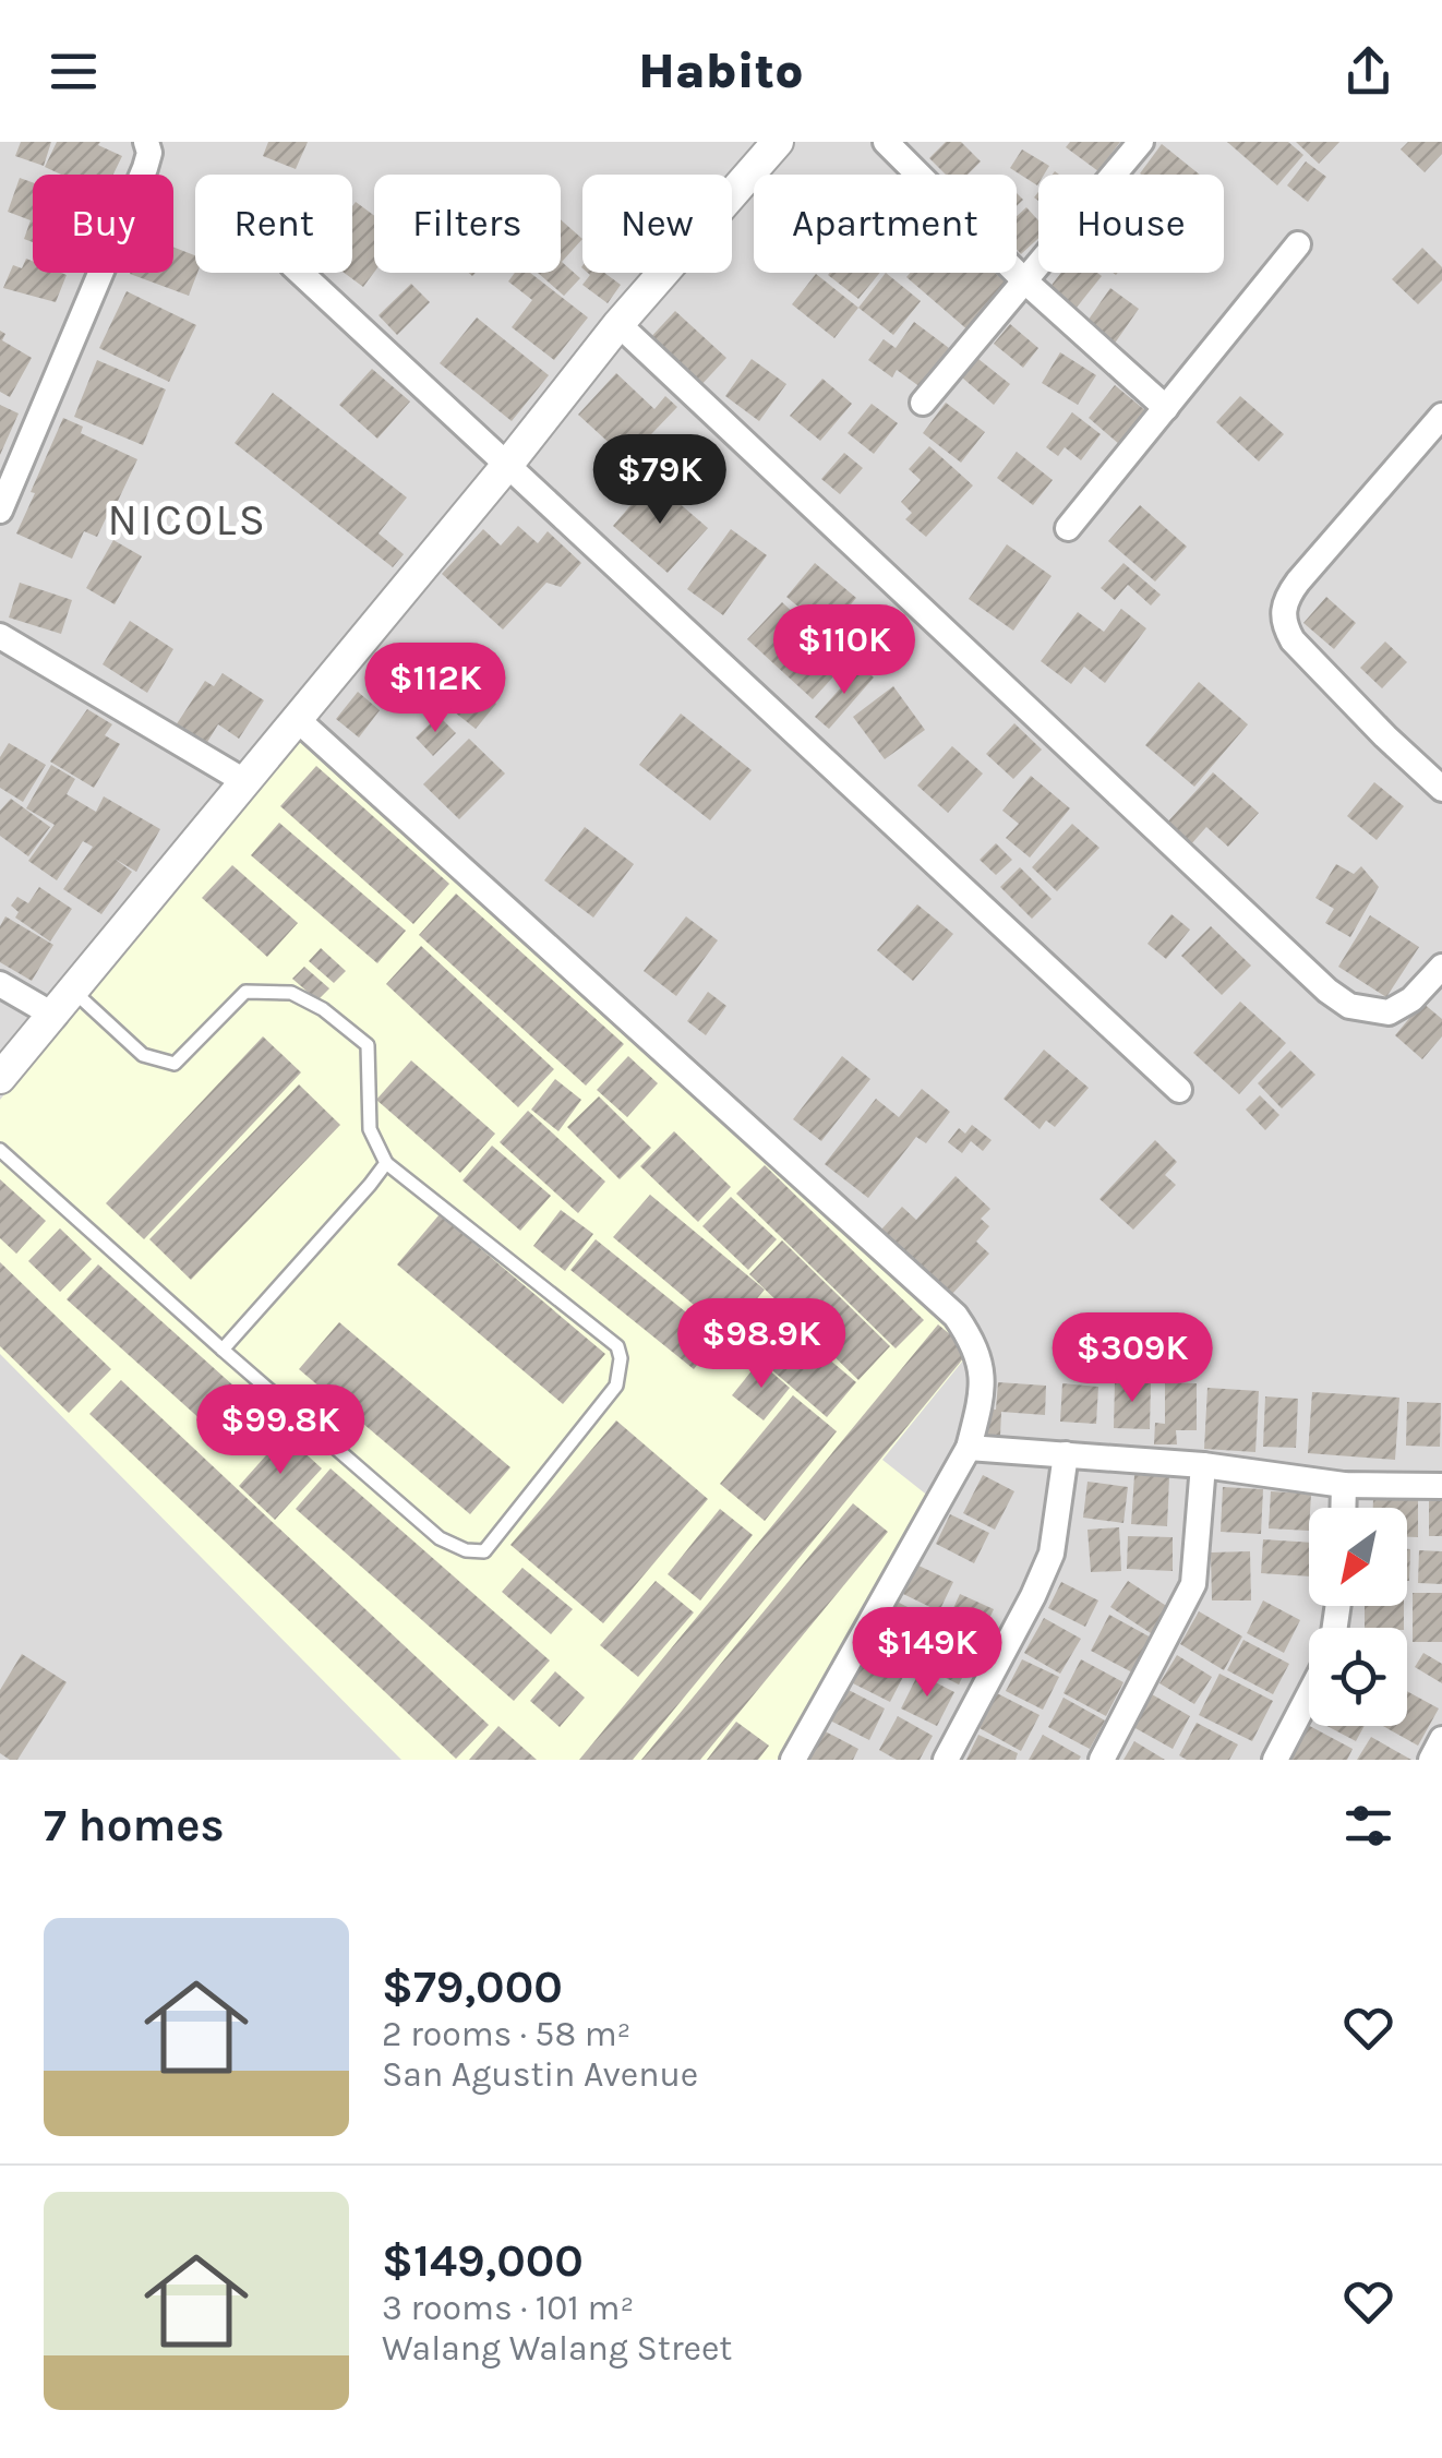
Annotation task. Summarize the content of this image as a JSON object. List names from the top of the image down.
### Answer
{
  "districts": ["NICOLS"],
  "north": "bottom left",
  "page": {
    "header": "Habito",
    "chip": [
      "Buy",
      "Rent",
      "Filters",
      "New",
      "Apartment",
      "House"
    ],
    "price": [
      "$79K",
      "$110K",
      "$112K",
      "$98.9K",
      "$309K",
      "$99.8K",
      "$149K"
    ],
    "heading": "7 homes",
    "list": [
      {
        "name": "$79,000",
        "note": "2 rooms · 58 m² · San Agustin Avenue"
      },
      {
        "name": "$149,000",
        "note": "3 rooms · 101 m² · Walang Walang Street"
      }
    ]
  }
}
